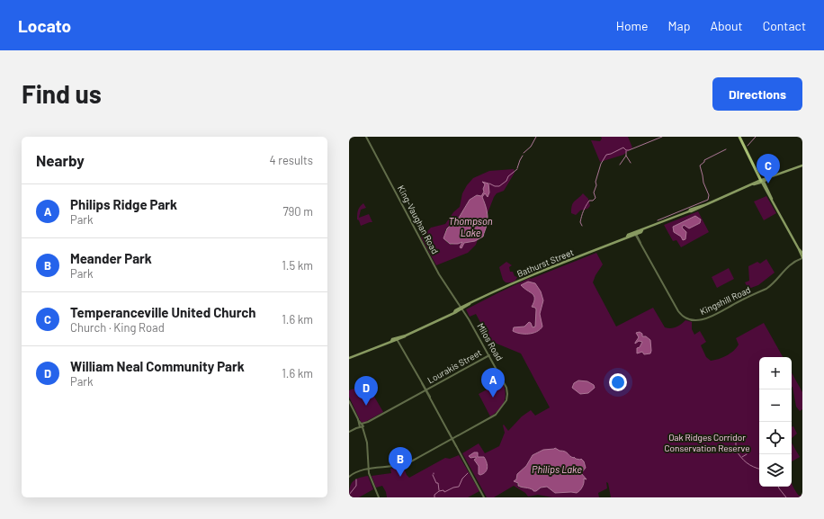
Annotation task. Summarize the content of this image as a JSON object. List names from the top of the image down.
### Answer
{
  "streets": {
    "main road": ["Bathurst Street"],
    "street": [
      "King-Vaughan Road",
      "Kingshill Road",
      "Milos Road",
      "Lourakis Street"
    ]
  },
  "crossings": [
    ["King-Vaughan Road", "Bathurst Street"],
    ["King-Vaughan Road", "Milos Road"],
    ["Bathurst Street", "Kingshill Road"],
    ["Bathurst Street", "Milos Road"],
    ["Milos Road", "Lourakis Street"]
  ],
  "water": ["Thompson Lake", "Philips Lake"],
  "parks": ["Oak Ridges Corridor Conservation Reserve"],
  "page": {
    "header": "Locato",
    "nav": [
      "Home",
      "Map",
      "About",
      "Contact"
    ],
    "buttons": "Directions",
    "title": "Find us",
    "heading": ["Nearby", "4 results"],
    "pins": [
      "C",
      "A",
      "D",
      "B"
    ],
    "list": [
      {
        "mark": "A",
        "name": "Philips Ridge Park",
        "note": "Park",
        "value": "790 m"
      },
      {
        "mark": "B",
        "name": "Meander Park",
        "note": "Park",
        "value": "1.5 km"
      },
      {
        "mark": "C",
        "name": "Temperanceville United Church",
        "note": "Church · King Road",
        "value": "1.6 km"
      },
      {
        "mark": "D",
        "name": "William Neal Community Park",
        "note": "Park",
        "value": "1.6 km"
      }
    ],
    "map_buttons": ["+", "−"]
  }
}
